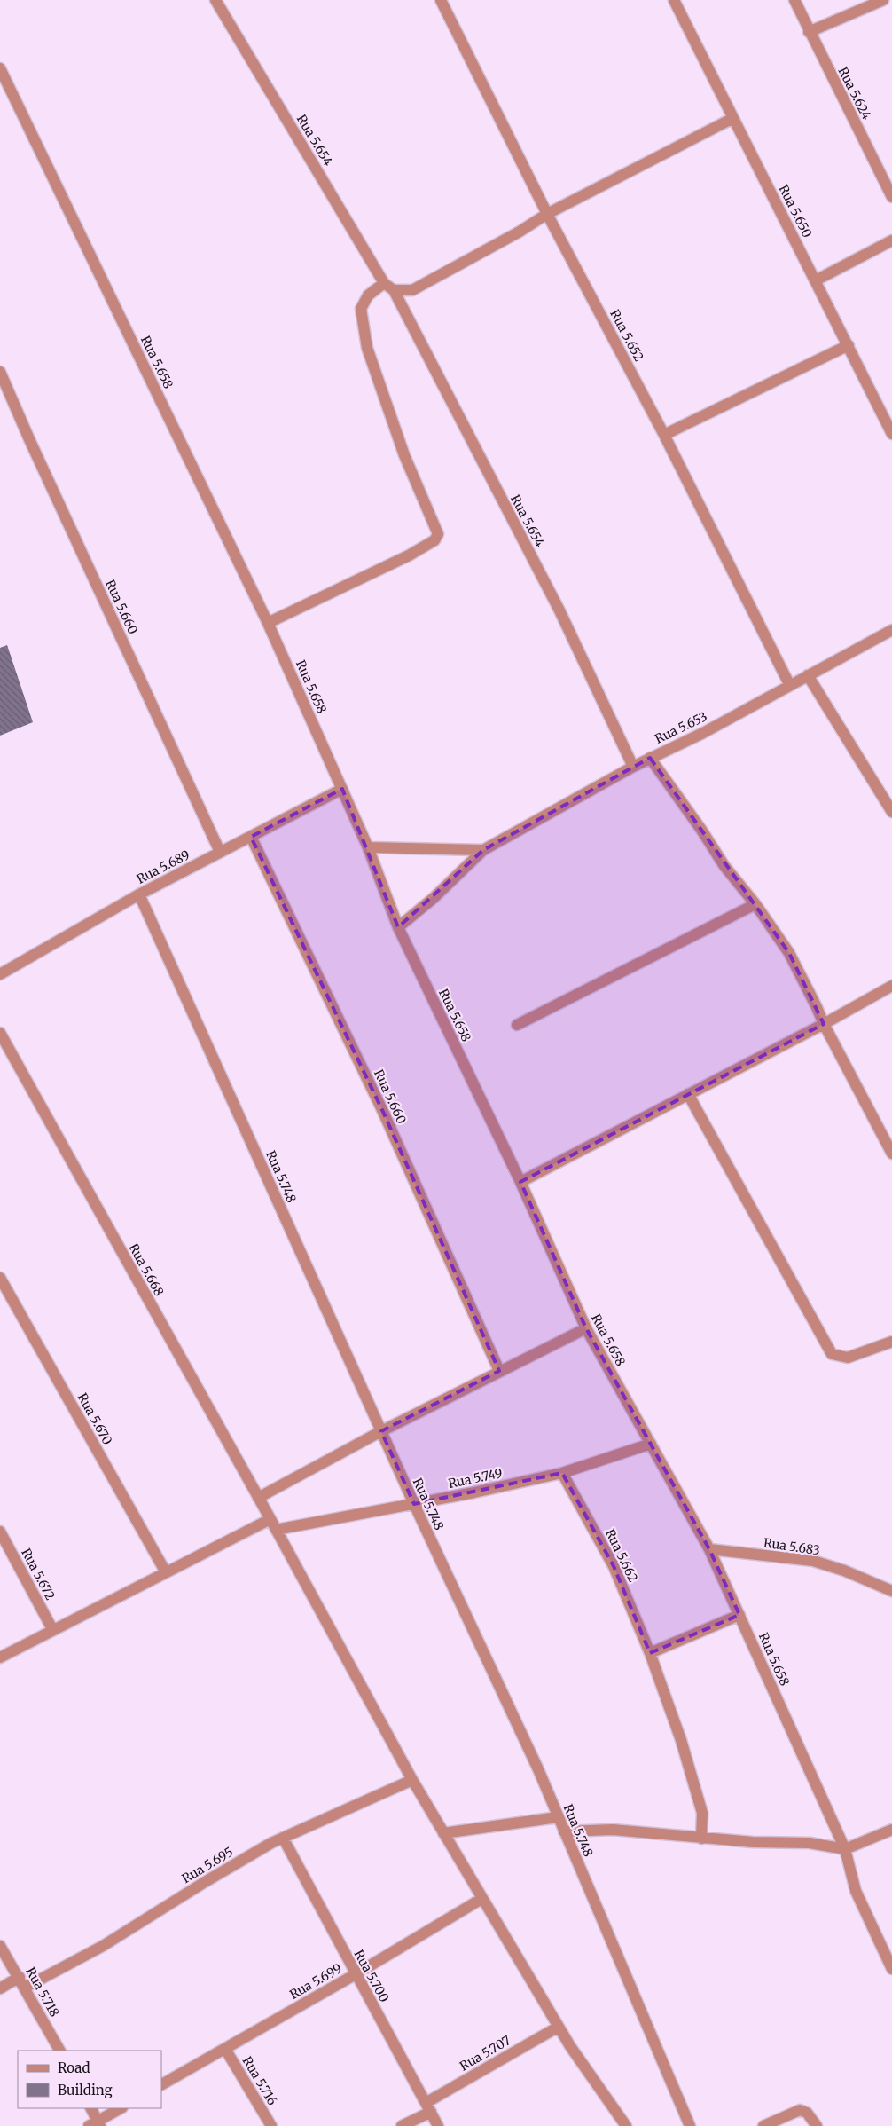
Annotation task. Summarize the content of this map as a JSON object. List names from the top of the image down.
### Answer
{
  "streets": {
    "street": [
      "Rua 5.624",
      "Rua 5.654",
      "Rua 5.650",
      "Rua 5.652",
      "Rua 5.658",
      "Rua 5.660",
      "Rua 5.653",
      "Rua 5.689",
      "Rua 5.748",
      "Rua 5.668",
      "Rua 5.670",
      "Rua 5.749",
      "Rua 5.683",
      "Rua 5.662",
      "Rua 5.672",
      "Rua 5.695",
      "Rua 5.700",
      "Rua 5.699",
      "Rua 5.718",
      "Rua 5.707",
      "Rua 5.716"
    ]
  },
  "crossings": [
    ["Rua 5.654", "Rua 5.653"],
    ["Rua 5.652", "Rua 5.653"],
    ["Rua 5.658", "Rua 5.653"],
    ["Rua 5.658", "Rua 5.689"],
    ["Rua 5.658", "Rua 5.749"],
    ["Rua 5.658", "Rua 5.683"],
    ["Rua 5.660", "Rua 5.689"],
    ["Rua 5.689", "Rua 5.748"],
    ["Rua 5.748", "Rua 5.749"],
    ["Rua 5.749", "Rua 5.662"],
    ["Rua 5.695", "Rua 5.700"],
    ["Rua 5.695", "Rua 5.718"],
    ["Rua 5.700", "Rua 5.699"],
    ["Rua 5.700", "Rua 5.707"],
    ["Rua 5.699", "Rua 5.716"]
  ],
  "legend": ["Road", "Building"]
}
